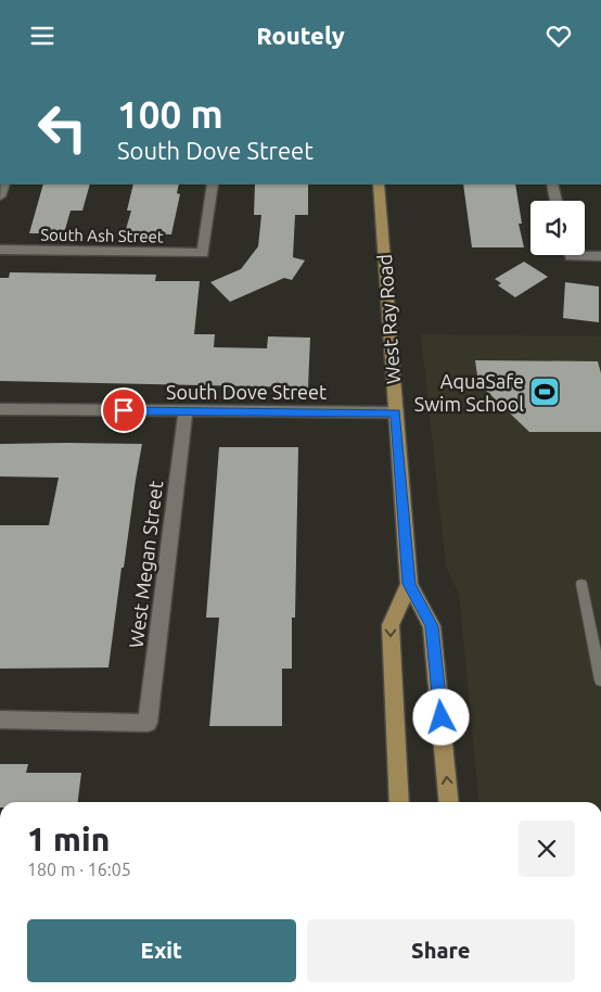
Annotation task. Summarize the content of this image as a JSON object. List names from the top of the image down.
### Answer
{
  "streets": {
    "main road": ["West Ray Road"],
    "street": ["South Ash Street", "South Dove Street", "West Megan Street"]
  },
  "crossings": [
    ["West Ray Road", "South Dove Street"],
    ["South Dove Street", "West Megan Street"]
  ],
  "places": {
    "sports": ["AquaSafe Swim School"]
  },
  "page": {
    "header": "Routely",
    "turn": ["100 m", "South Dove Street"],
    "heading": ["1 min", "180 m · 16:05"],
    "buttons": ["Exit", "Share"]
  }
}
